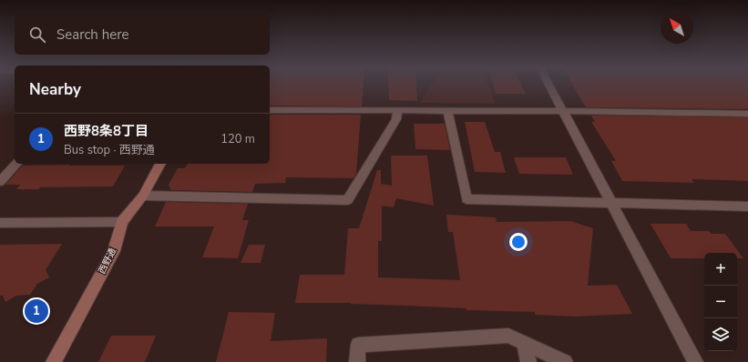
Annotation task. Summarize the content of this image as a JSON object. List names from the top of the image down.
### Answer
{
  "streets": {
    "street": ["西野通"]
  },
  "north": "top left",
  "page": {
    "search": "Search here",
    "heading": "Nearby",
    "list": [
      {
        "mark": "1",
        "name": "西野8条8丁目",
        "note": "Bus stop · 西野通",
        "value": "120 m"
      }
    ],
    "map_buttons": ["+", "−"],
    "pins": "1"
  }
}
